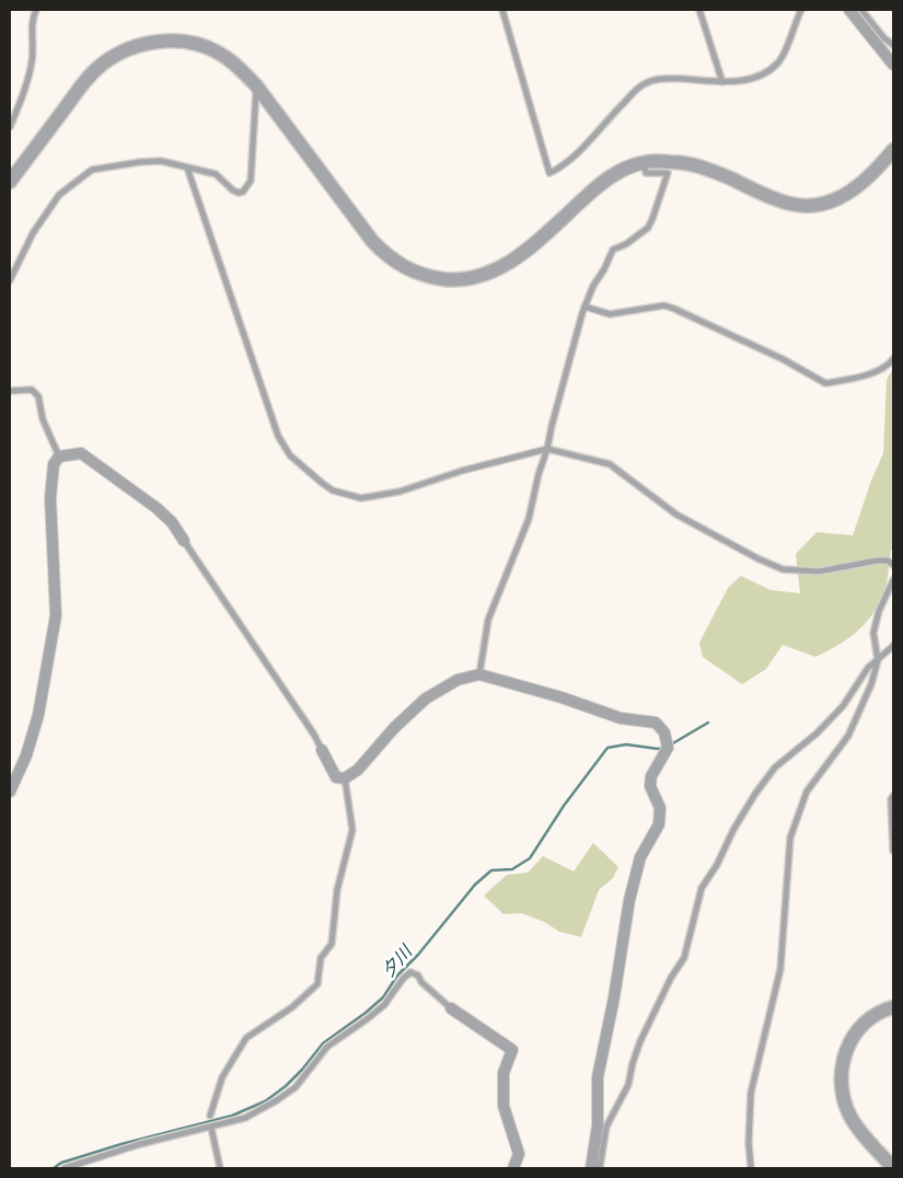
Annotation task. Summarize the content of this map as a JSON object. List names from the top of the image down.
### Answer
{
  "water": ["夕川"]
}
